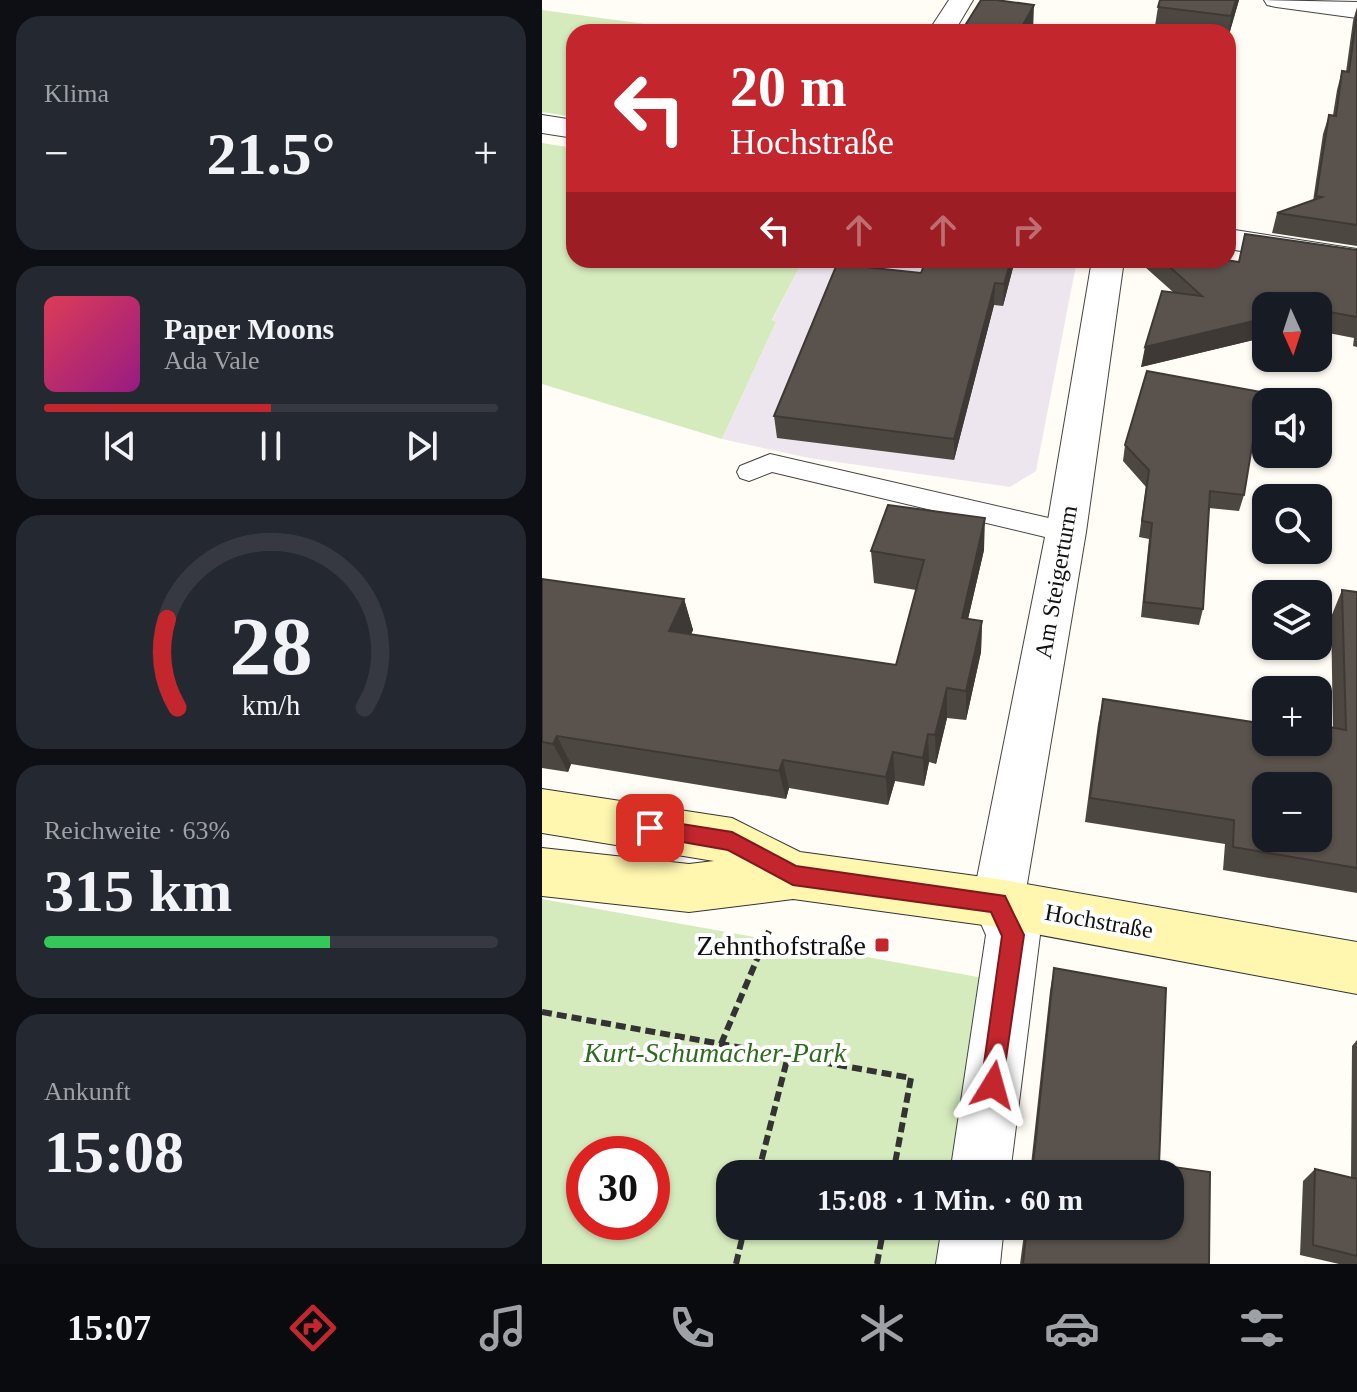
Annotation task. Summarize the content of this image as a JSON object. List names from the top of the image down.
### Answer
{
  "streets": {
    "street": ["Am Steigerturm", "Hochstraße"]
  },
  "crossings": [
    ["Am Steigerturm", "Hochstraße"]
  ],
  "parks": ["Kurt-Schumacher-Park"],
  "places": {
    "transit": ["Zehnthofstraße"]
  },
  "north": "bottom",
  "page": {
    "tile": [
      "Klima",
      ["Reichweite · 63%", "315 km"],
      ["Ankunft", "15:08"]
    ],
    "turn": ["20 m", "Hochstraße"],
    "heat": ["−", "21.5°", "+"],
    "map_buttons": ["+", "−"],
    "song": ["Paper Moons", "Ada Vale"],
    "limit": "30",
    "trip": "15:08 · 1 Min. · 60 m",
    "tabs": "15:07",
    "gauge": ["28", "km/h"]
  }
}
